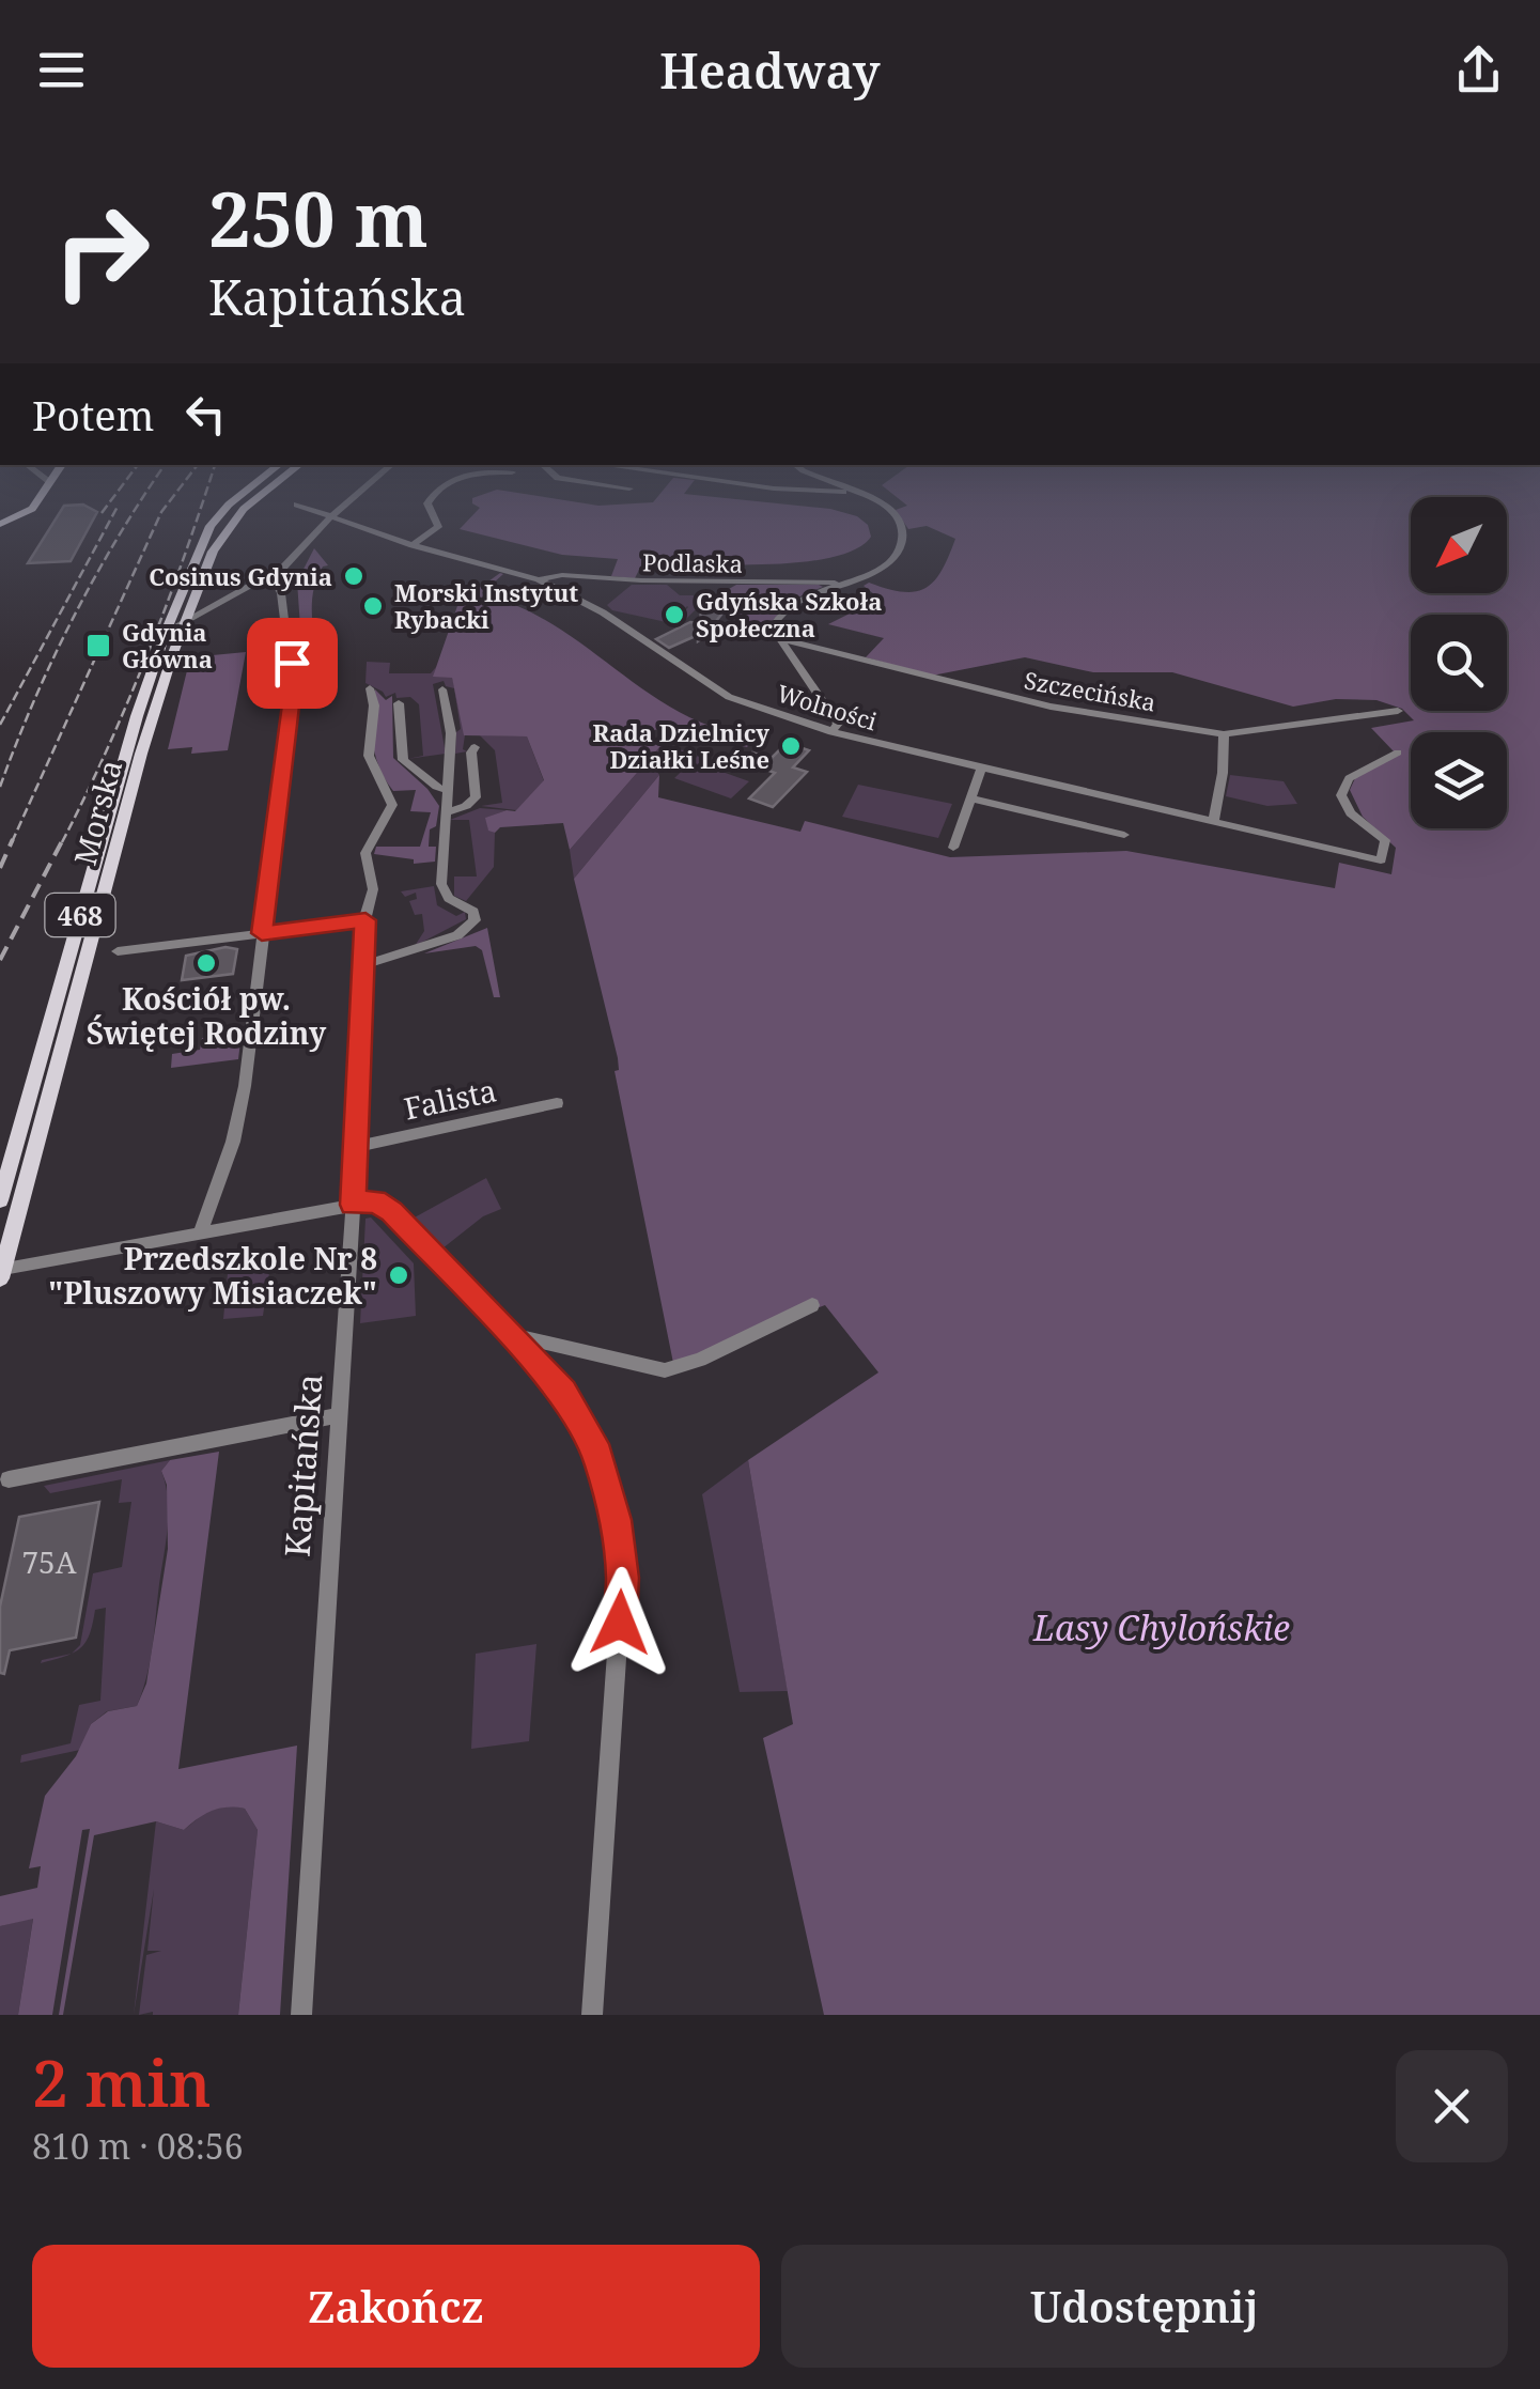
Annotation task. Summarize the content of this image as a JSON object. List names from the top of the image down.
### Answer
{
  "streets": {
    "main road": ["Morska", "468"],
    "street": [
      "Podlaska",
      "Szczecińska",
      "Wolności",
      "Falista",
      "Kapitańska"
    ]
  },
  "crossings": [
    ["Podlaska", "Wolności"],
    ["Falista", "Kapitańska"]
  ],
  "parks": ["Lasy Chylońskie"],
  "places": {
    "other": [
      "Cosinus Gdynia",
      "Morski Instytut Rybacki",
      "Gdyńska Szkoła Społeczna",
      "Rada Dzielnicy Działki Leśne",
      "Kościół pw. Świętej Rodziny",
      "Przedszkole Nr 8 \"Pluszowy Misiaczek\""
    ],
    "transit": ["Gdynia Główna"]
  },
  "house_numbers": ["75A"],
  "north": "bottom left",
  "page": {
    "header": "Headway",
    "turn": ["250 m", "Kapitańska"],
    "then": "Potem",
    "heading": ["2 min", "810 m · 08:56"],
    "buttons": ["Zakończ", "Udostępnij"]
  }
}
